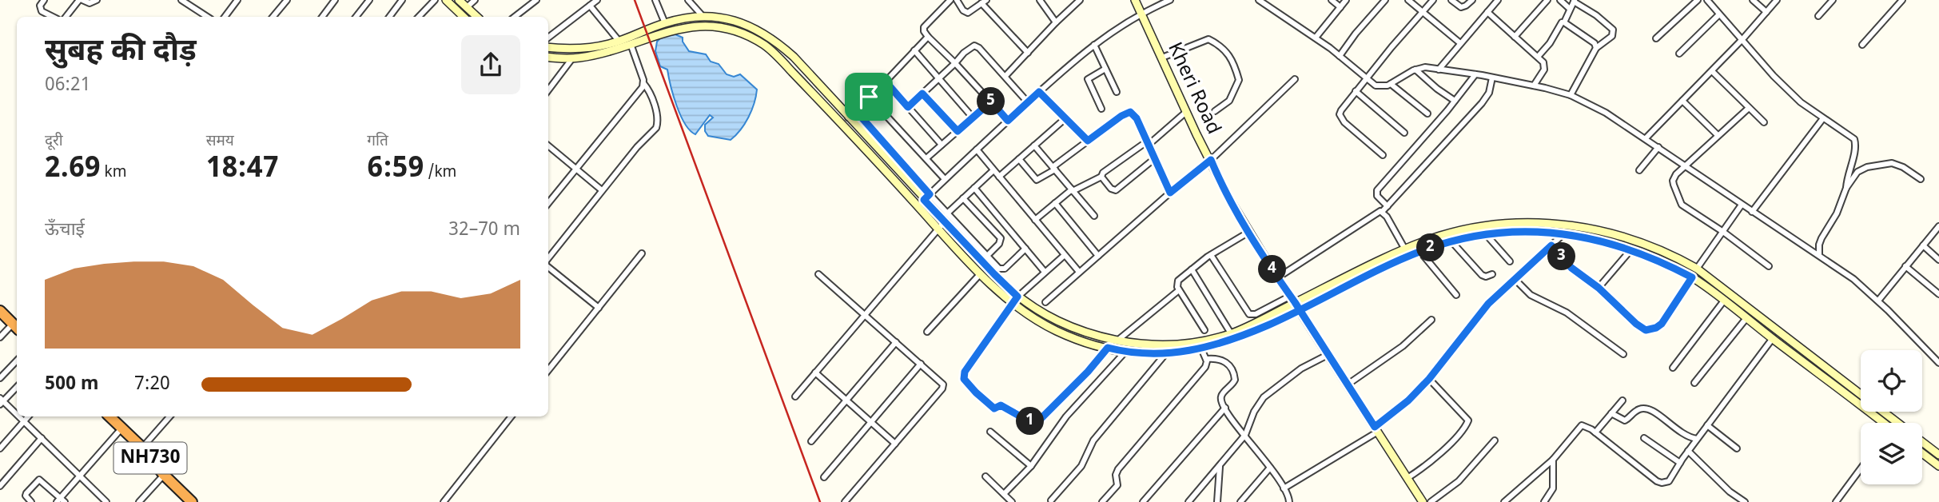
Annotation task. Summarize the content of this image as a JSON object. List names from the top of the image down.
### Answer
{
  "streets": {
    "highway": ["NH730"],
    "street": ["Kheri Road"]
  },
  "page": {
    "heading": ["सुबह की दौड़", "06:21"],
    "pins": [
      "5",
      "2",
      "3",
      "4",
      "1"
    ],
    "stats": [
      ["दूरी", "2.69 km"],
      ["समय", "18:47"],
      ["गति", "6:59 /km"]
    ],
    "chart": ["ऊँचाई", "32–70 m"],
    "list": [
      {
        "name": "500 m",
        "note": "7:20"
      }
    ]
  }
}
